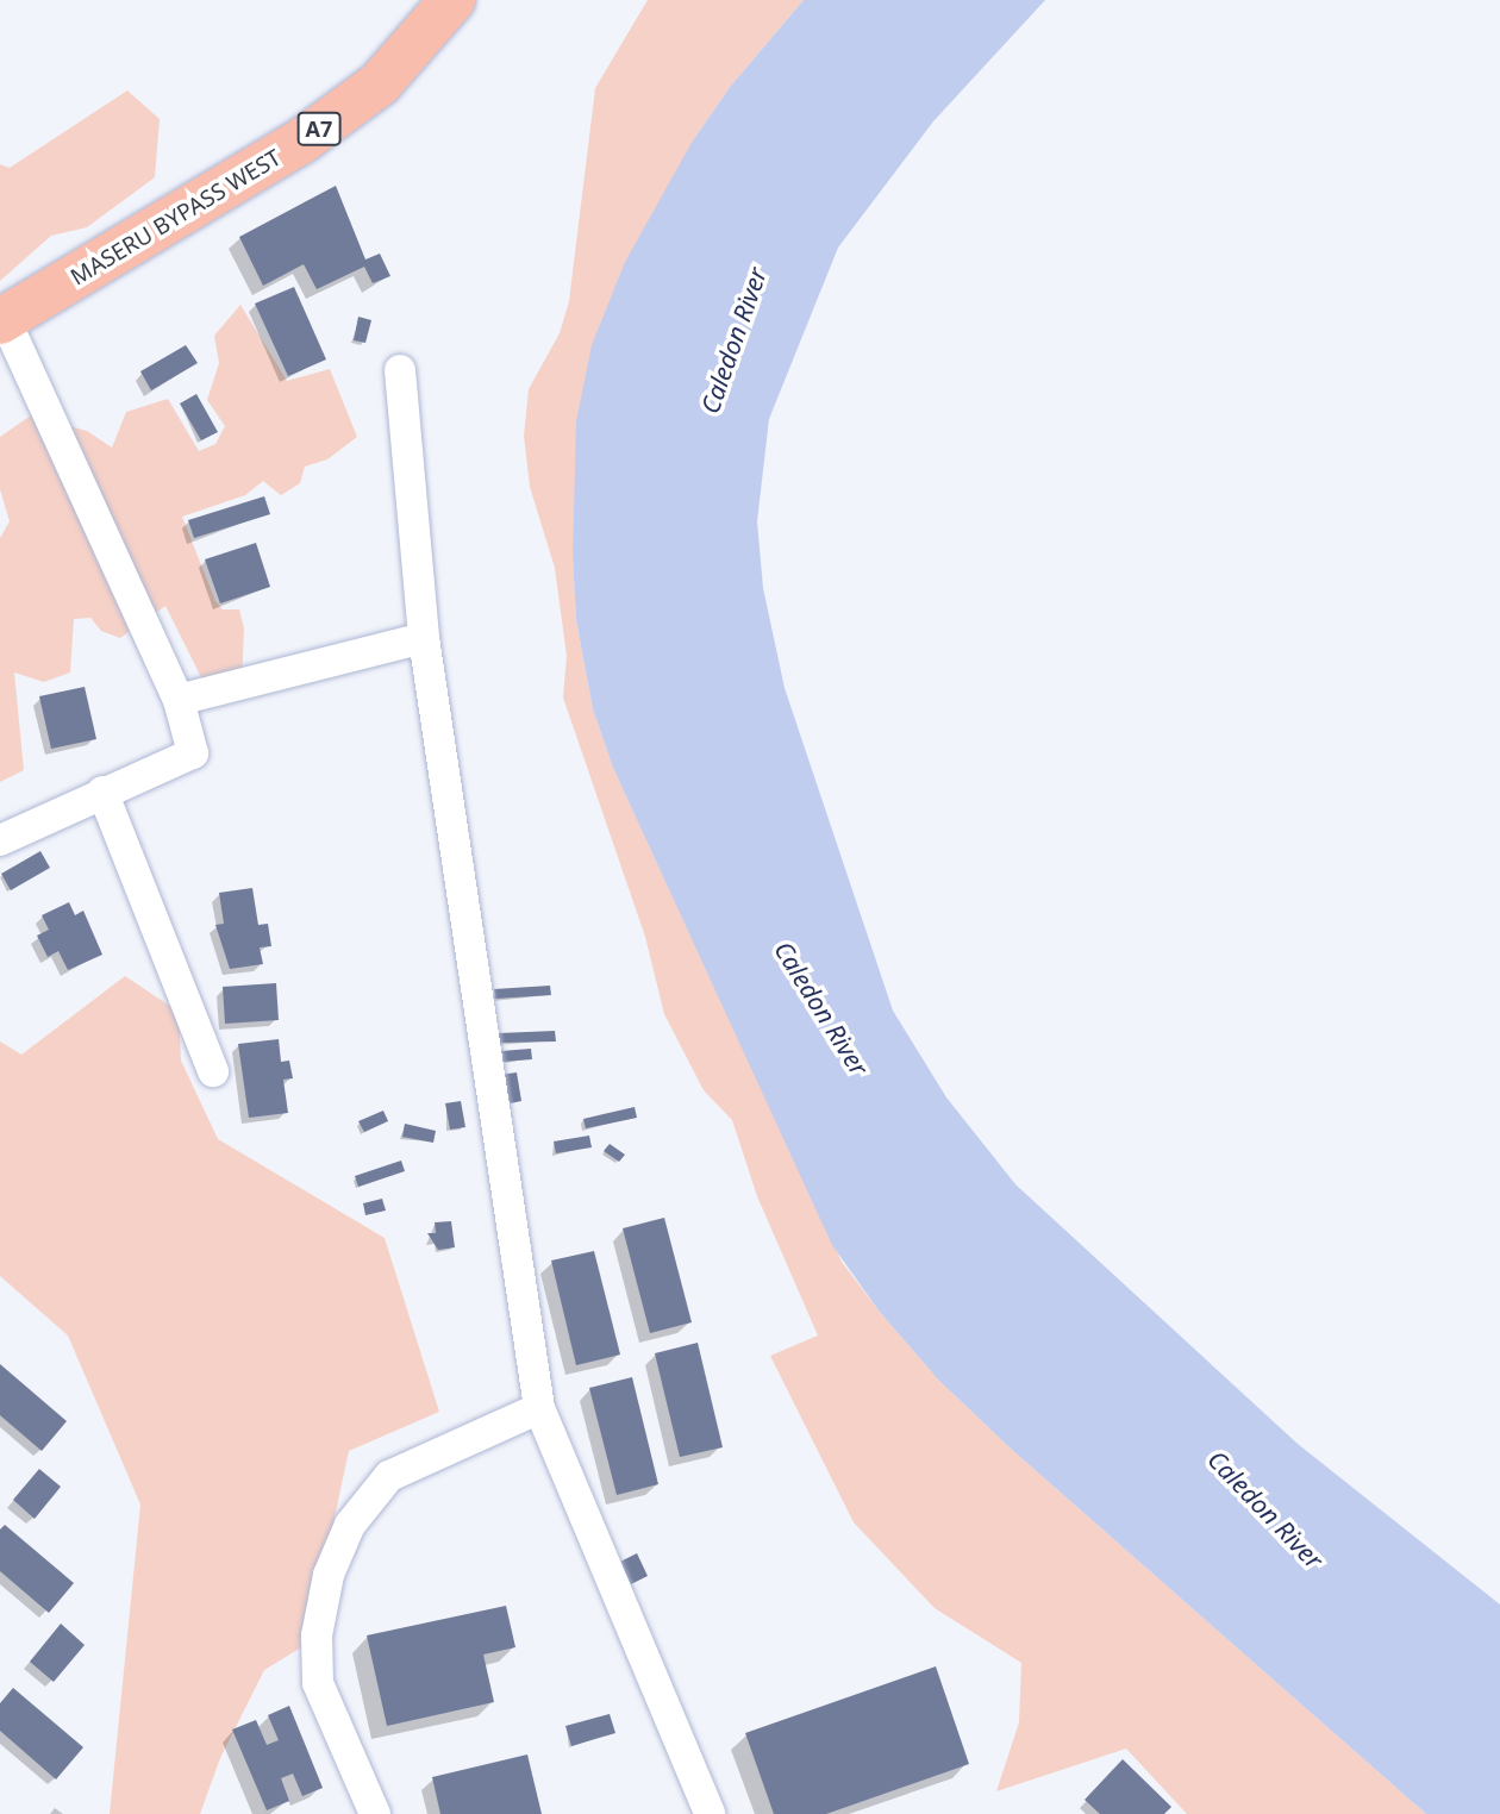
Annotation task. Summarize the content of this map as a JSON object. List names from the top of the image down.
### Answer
{
  "streets": {
    "main road": ["A7", "MASERU BYPASS WEST"]
  },
  "water": ["Caledon River"]
}
